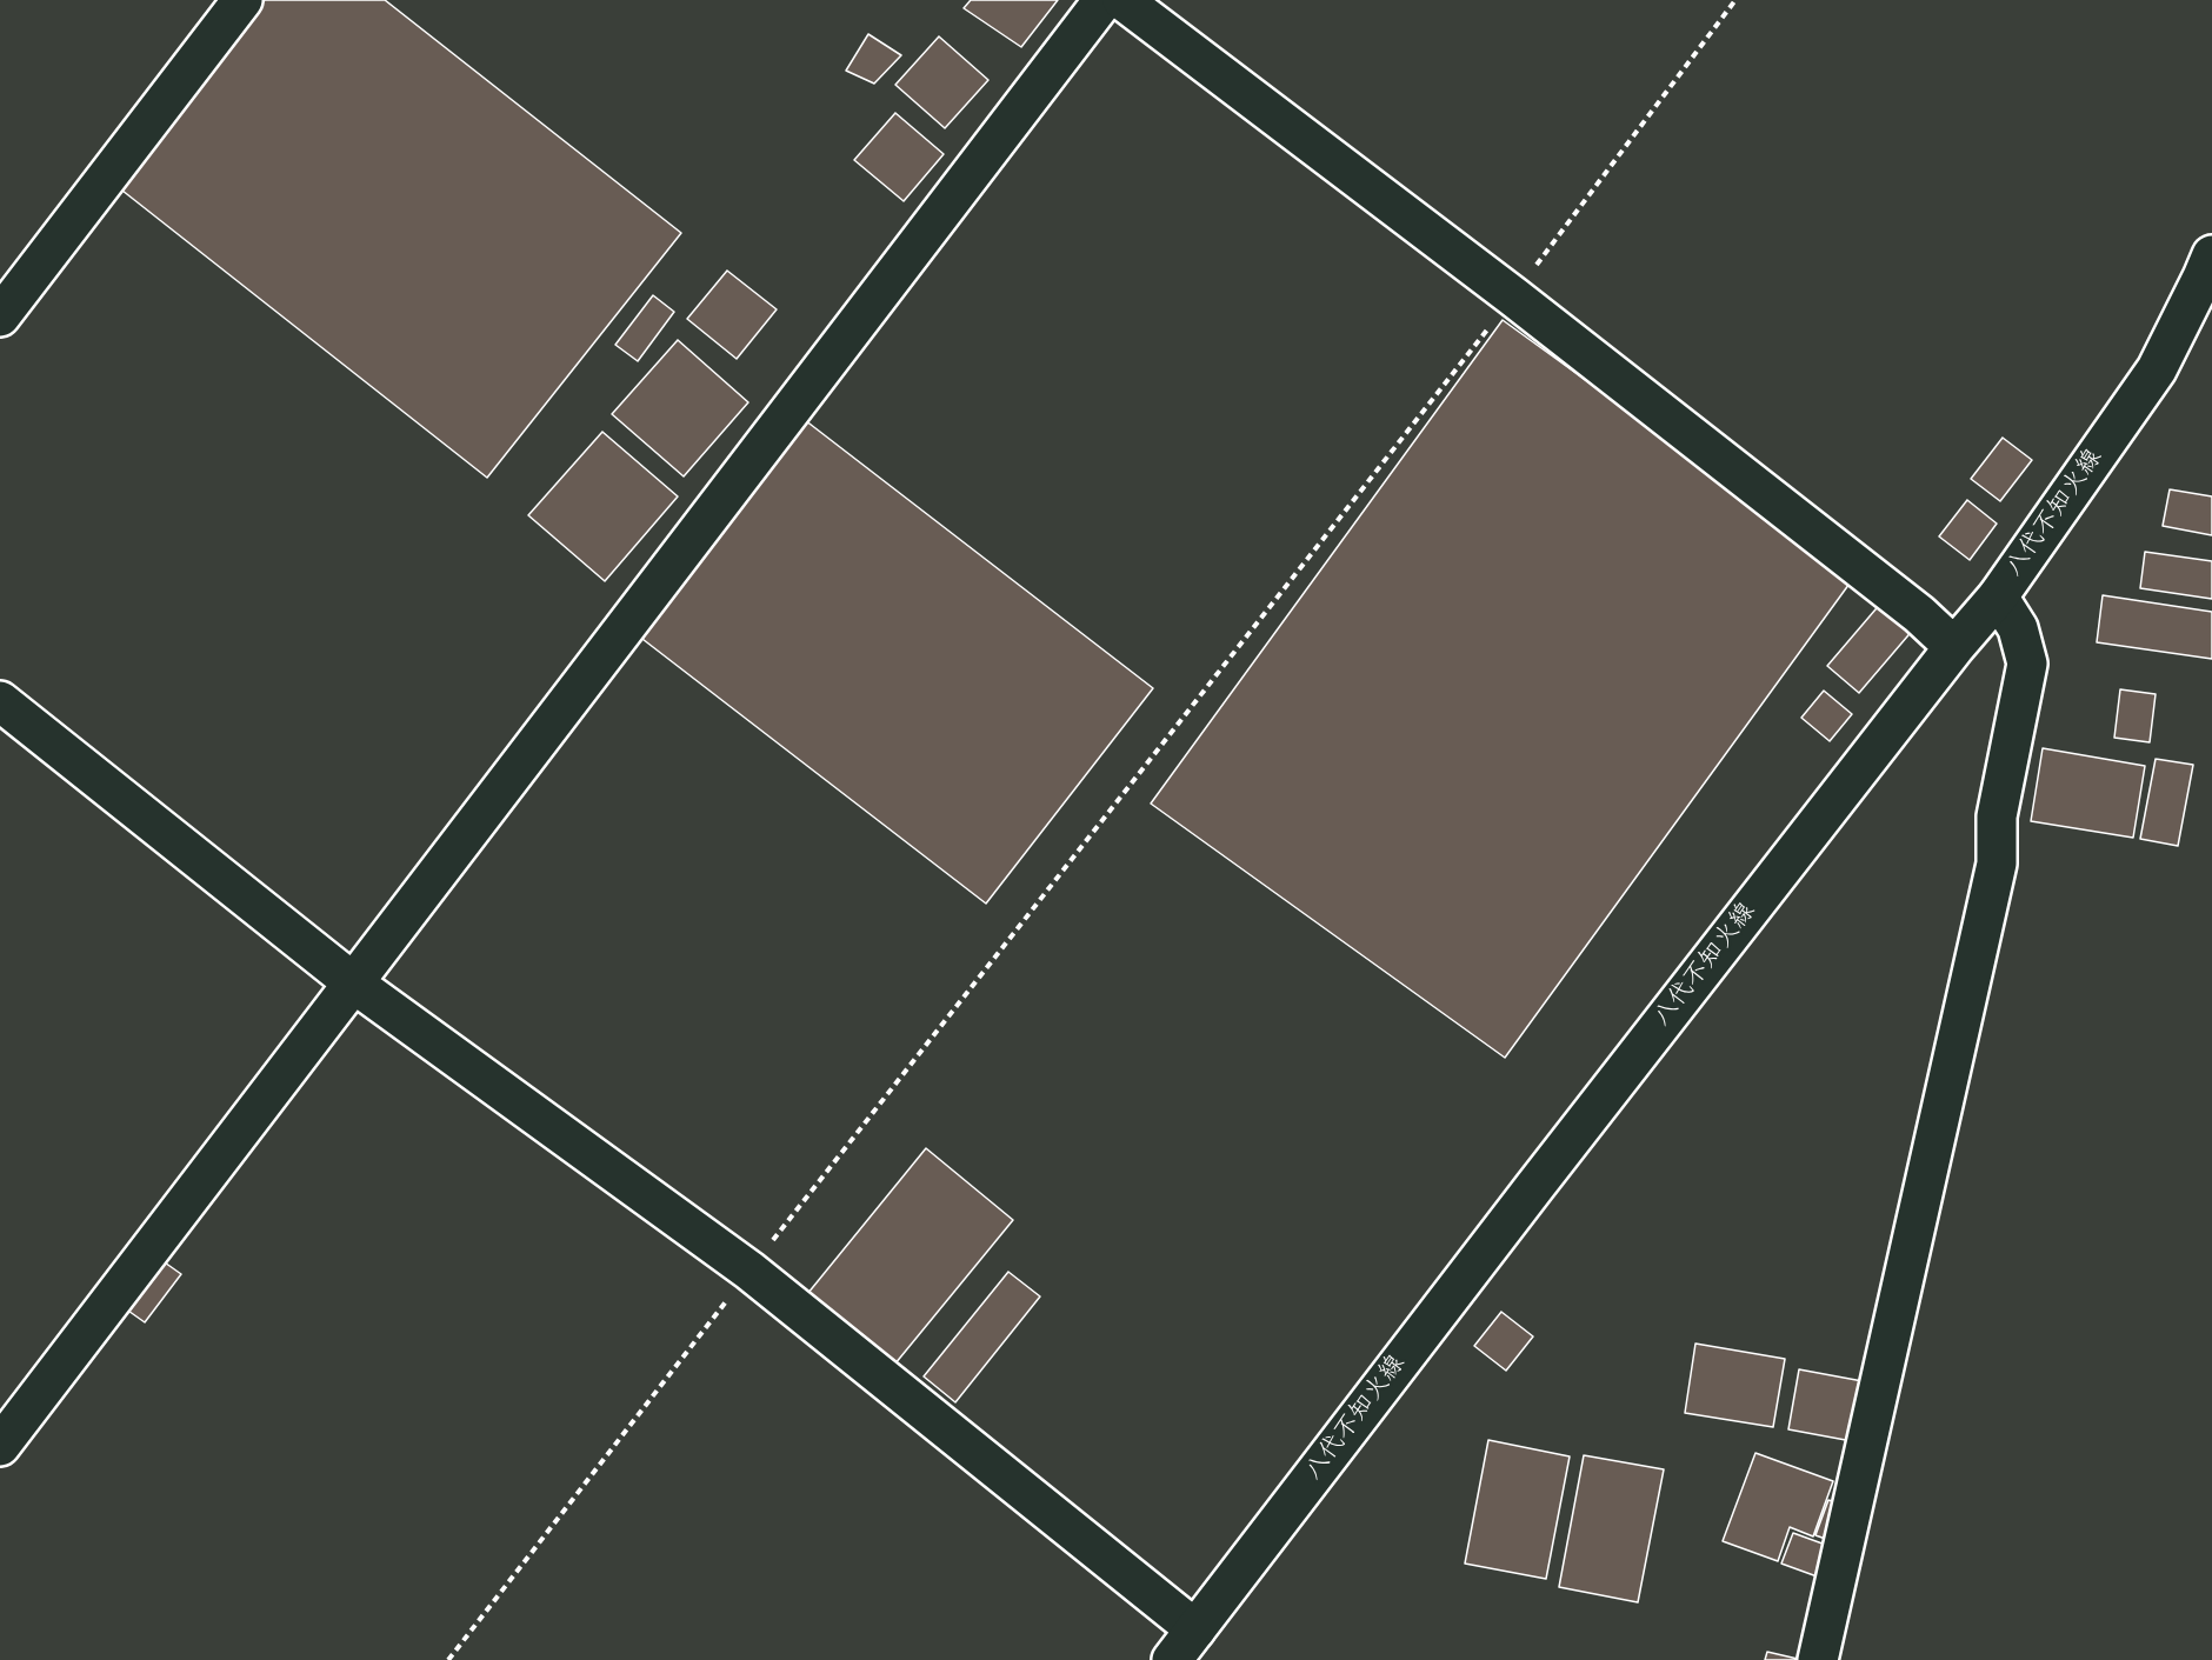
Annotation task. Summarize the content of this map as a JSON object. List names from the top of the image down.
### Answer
{
  "streets": {
    "street": ["八代不知火線"]
  }
}
